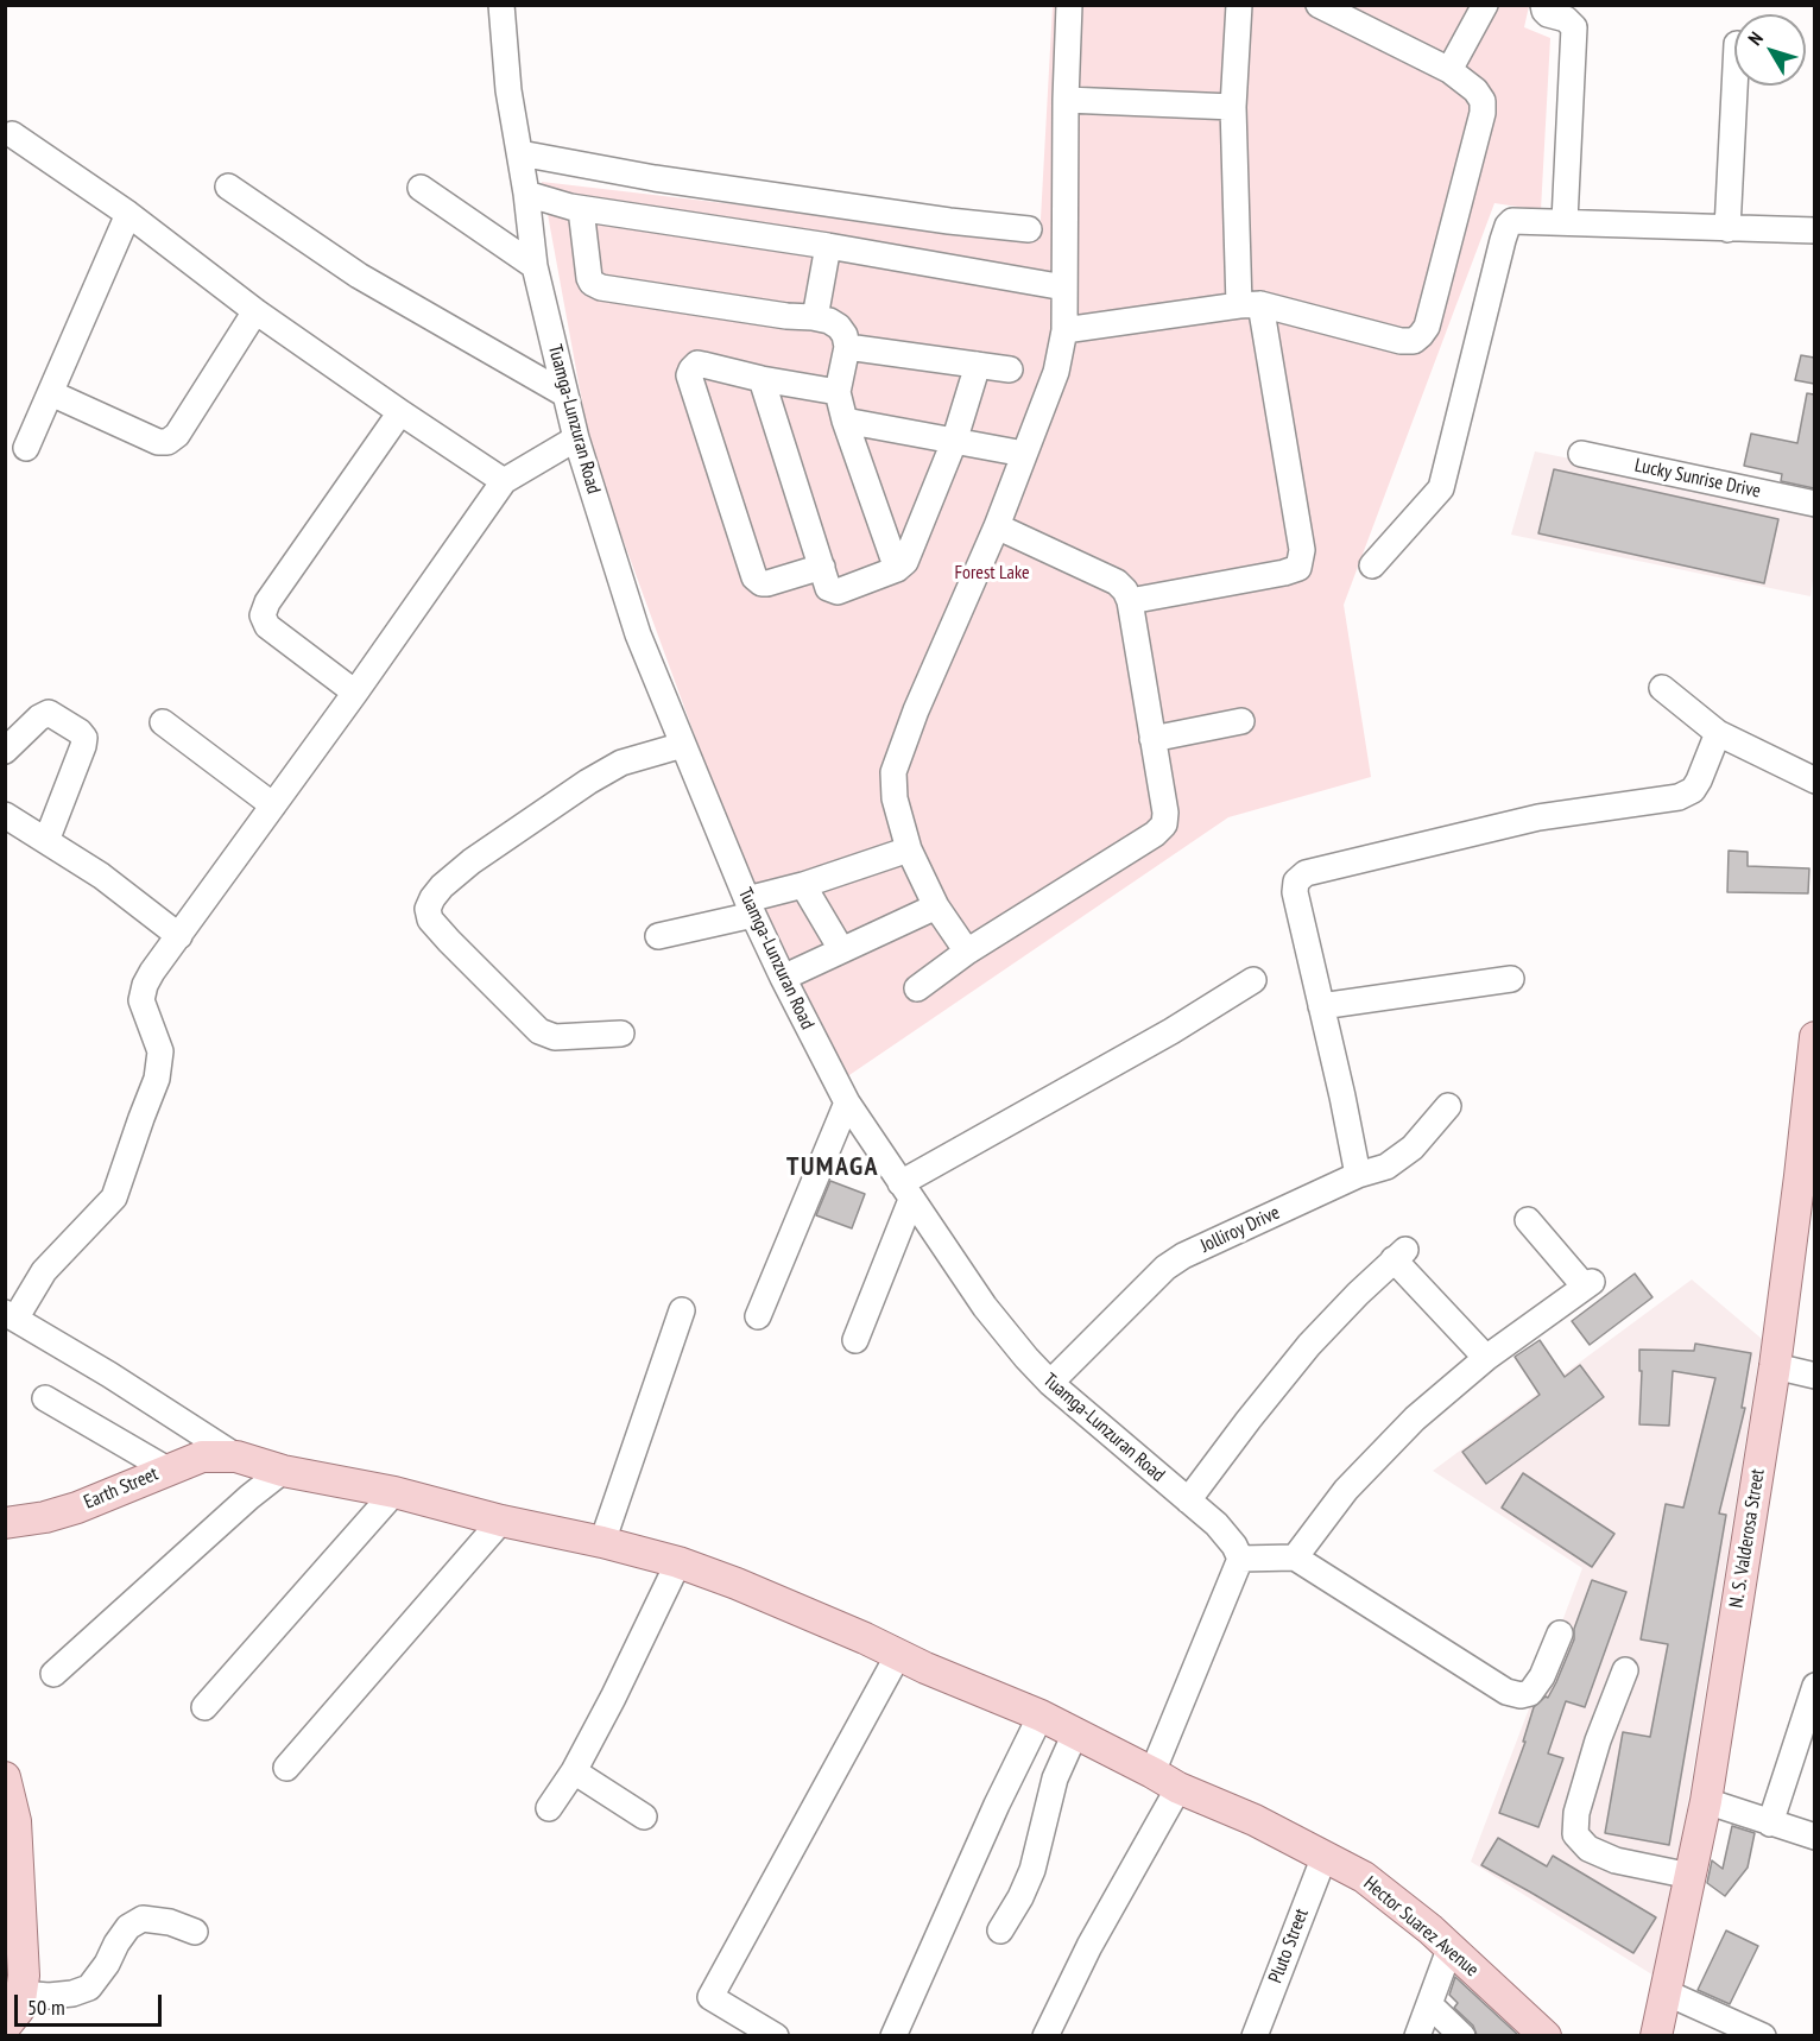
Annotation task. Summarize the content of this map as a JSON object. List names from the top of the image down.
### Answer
{
  "streets": {
    "main road": ["Earth Street", "N. S. Valderosa Street", "Hector Suarez Avenue"],
    "street": [
      "Tuamga-Lunzuran Road",
      "Lucky Sunrise Drive",
      "Jolliroy Drive",
      "Pluto Street"
    ]
  },
  "crossings": [
    ["Tuamga-Lunzuran Road", "Jolliroy Drive"],
    ["Earth Street", "Hector Suarez Avenue"],
    ["Hector Suarez Avenue", "Pluto Street"]
  ],
  "districts": ["TUMAGA"],
  "parks": ["Forest Lake"],
  "scale_bar": "50 m",
  "north": "top left"
}
